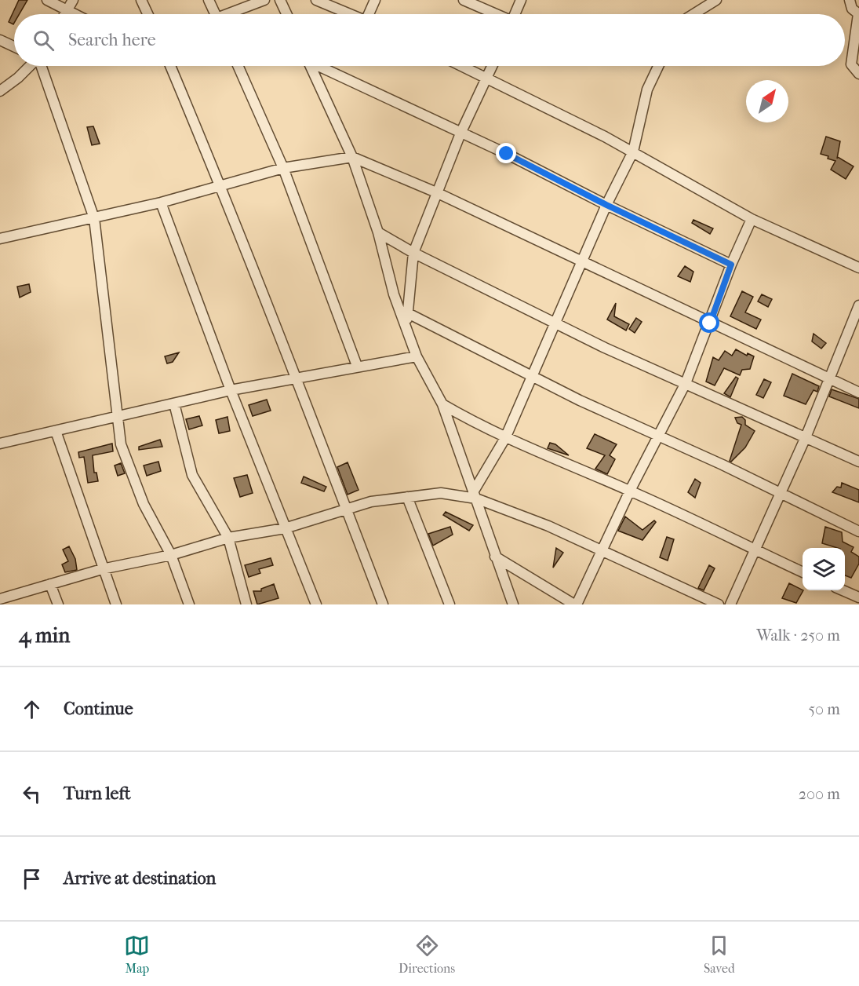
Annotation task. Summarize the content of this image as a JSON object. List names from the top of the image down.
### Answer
{
  "north": "top right",
  "page": {
    "search": "Search here",
    "heading": ["4 min", "Walk · 250 m"],
    "list": [
      ["Continue", "50 m"],
      ["Turn left", "200 m"],
      "Arrive at destination"
    ],
    "nav": ["Map", "Directions", "Saved"]
  }
}
